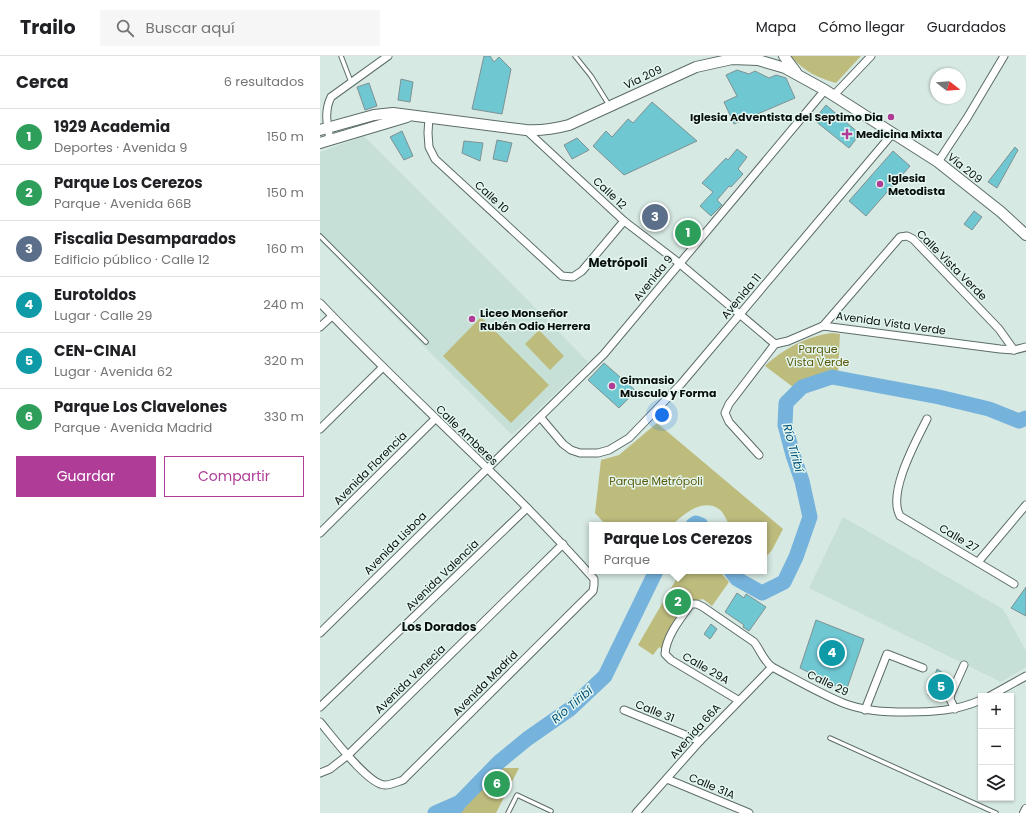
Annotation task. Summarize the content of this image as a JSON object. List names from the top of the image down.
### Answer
{
  "streets": {
    "main road": ["Vía 209"],
    "street": [
      "Calle 12",
      "Calle 10",
      "Calle Vista Verde",
      "Avenida 9",
      "Avenida 11",
      "Avenida Vista Verde",
      "Calle Amberes",
      "Avenida Florencia",
      "Calle 27",
      "Avenida Lisboa",
      "Avenida Valencia",
      "Calle 29A",
      "Avenida Venecia",
      "Avenida Madrid",
      "Calle 29",
      "Calle 31",
      "Avenida 66A",
      "Calle 31A"
    ]
  },
  "crossings": [
    ["Vía 209", "Calle 12"],
    ["Vía 209", "Calle 10"],
    ["Vía 209", "Avenida 9"],
    ["Vía 209", "Avenida 11"],
    ["Calle 12", "Calle 10"],
    ["Calle 12", "Avenida 9"],
    ["Calle 12", "Avenida 11"],
    ["Calle 12", "Avenida Vista Verde"],
    ["Calle Vista Verde", "Avenida Vista Verde"],
    ["Avenida 9", "Avenida 11"],
    ["Avenida 9", "Calle Amberes"],
    ["Avenida 9", "Avenida Lisboa"],
    ["Calle Amberes", "Avenida Florencia"],
    ["Calle Amberes", "Avenida Lisboa"],
    ["Calle Amberes", "Avenida Valencia"],
    ["Calle Amberes", "Avenida Venecia"],
    ["Calle Amberes", "Avenida Madrid"],
    ["Calle 29A", "Calle 29"],
    ["Calle 29A", "Avenida 66A"],
    ["Avenida Venecia", "Avenida Madrid"],
    ["Calle 29", "Avenida 66A"],
    ["Calle 31", "Avenida 66A"],
    ["Avenida 66A", "Calle 31A"]
  ],
  "districts": ["Metrópoli", "Los Dorados"],
  "water": ["Río Tiribí"],
  "parks": ["Parque Vista Verde", "Parque Metrópoli"],
  "places": {
    "other": [
      "Iglesia Adventista del Septimo Dia",
      "Iglesia Metodista",
      "Liceo Monseñor Rubén Odio Herrera",
      "Gimnasio Musculo y Forma"
    ],
    "health": ["Medicina Mixta"]
  },
  "north": "right",
  "page": {
    "header": "Trailo",
    "search": "Buscar aquí",
    "nav": ["Mapa", "Cómo llegar", "Guardados"],
    "heading": ["Cerca", "6 resultados"],
    "list": [
      {
        "mark": "1",
        "name": "1929 Academia",
        "note": "Deportes · Avenida 9",
        "value": "150 m"
      },
      {
        "mark": "2",
        "name": "Parque Los Cerezos",
        "note": "Parque · Avenida 66B",
        "value": "150 m"
      },
      {
        "mark": "3",
        "name": "Fiscalia Desamparados",
        "note": "Edificio público · Calle 12",
        "value": "160 m"
      },
      {
        "mark": "4",
        "name": "Eurotoldos",
        "note": "Lugar · Calle 29",
        "value": "240 m"
      },
      {
        "mark": "5",
        "name": "CEN-CINAI",
        "note": "Lugar · Avenida 62",
        "value": "320 m"
      },
      {
        "mark": "6",
        "name": "Parque Los Clavelones",
        "note": "Parque · Avenida Madrid",
        "value": "330 m"
      }
    ],
    "pins": [
      "3",
      "1",
      "2",
      "4",
      "5",
      "6"
    ],
    "buttons": ["Guardar", "Compartir"],
    "popup": ["Parque Los Cerezos", "Parque"],
    "map_buttons": ["+", "−"]
  }
}
